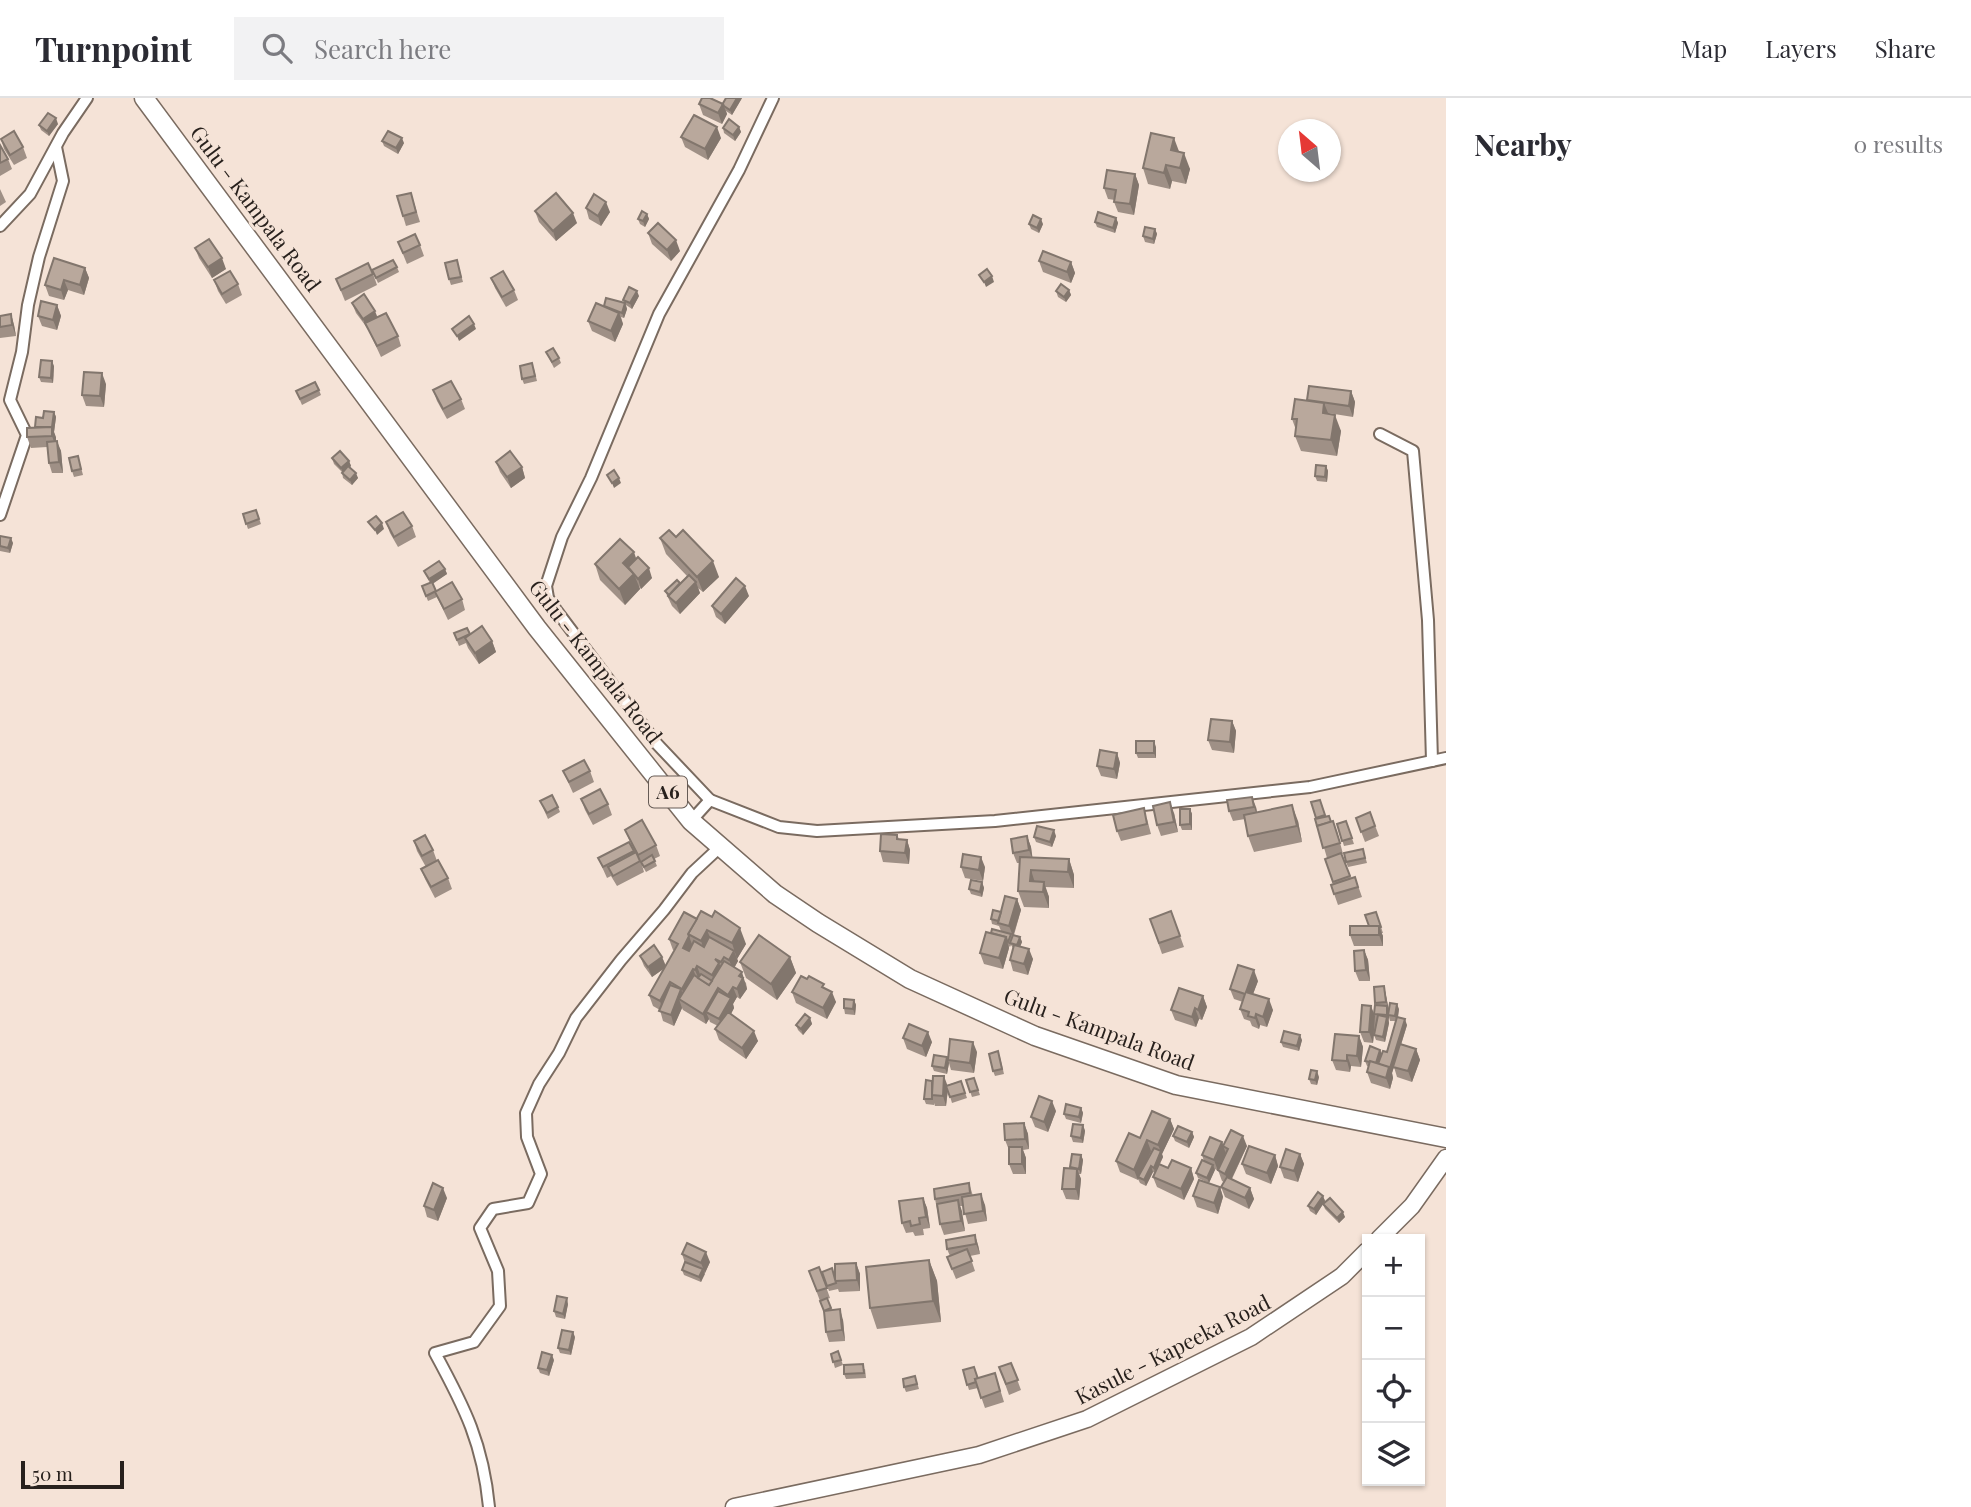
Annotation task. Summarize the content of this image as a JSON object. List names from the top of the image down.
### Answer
{
  "streets": {
    "main road": ["Gulu - Kampala Road", "A6"],
    "street": ["Kasule - Kapeeka Road"]
  },
  "scale_bar": "50 m",
  "north": "top left",
  "page": {
    "header": "Turnpoint",
    "search": "Search here",
    "nav": ["Map", "Layers", "Share"],
    "heading": ["Nearby", "0 results"],
    "map_buttons": ["+", "−"],
    "scale": "50 m"
  }
}
